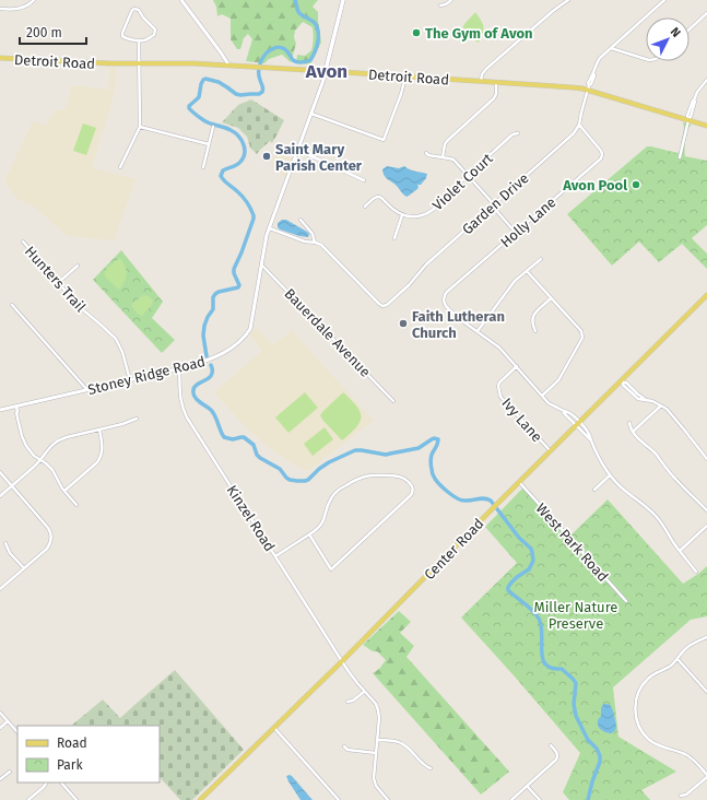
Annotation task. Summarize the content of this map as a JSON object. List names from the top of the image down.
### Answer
{
  "streets": {
    "main road": ["Detroit Road", "Center Road"],
    "street": [
      "Violet Court",
      "Garden Drive",
      "Holly Lane",
      "Hunters Trail",
      "Bauerdale Avenue",
      "Stoney Ridge Road",
      "Ivy Lane",
      "Kinzel Road",
      "West Park Road"
    ]
  },
  "crossings": [
    ["Detroit Road", "Garden Drive"],
    ["Detroit Road", "Stoney Ridge Road"],
    ["Garden Drive", "Holly Lane"],
    ["Hunters Trail", "Stoney Ridge Road"],
    ["Bauerdale Avenue", "Stoney Ridge Road"],
    ["Stoney Ridge Road", "Kinzel Road"],
    ["Ivy Lane", "Center Road"],
    ["Kinzel Road", "Center Road"],
    ["West Park Road", "Center Road"]
  ],
  "districts": ["Avon"],
  "parks": ["Miller Nature Preserve"],
  "places": [
    "The Gym of Avon",
    "Saint Mary Parish Center",
    "Avon Pool",
    "Faith Lutheran Church"
  ],
  "legend": ["Road", "Park"],
  "scale_bar": "200 m",
  "north": "top right"
}
